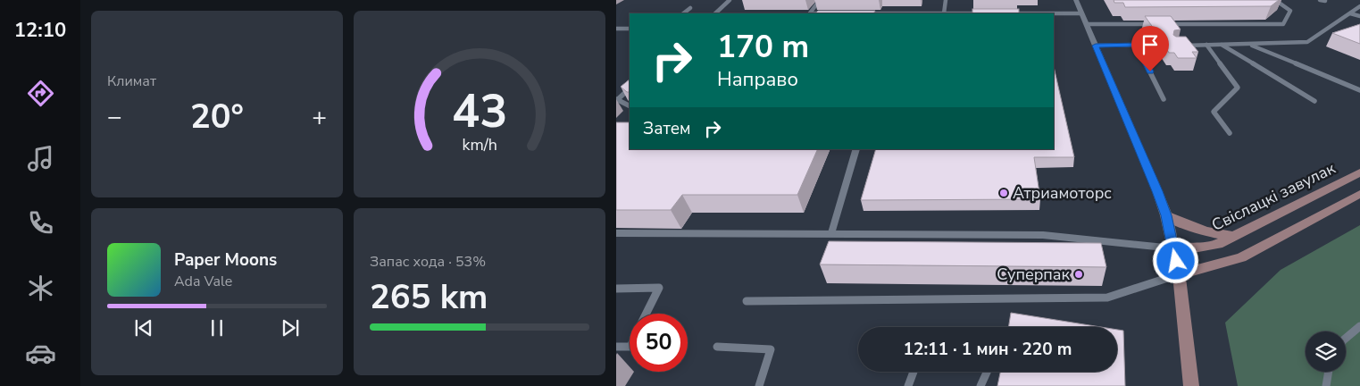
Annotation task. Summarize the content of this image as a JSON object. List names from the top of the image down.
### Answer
{
  "streets": {
    "main road": ["Свіслацкі завулак"]
  },
  "places": ["Атриамоторс", "Суперпак"],
  "page": {
    "tabs": "12:10",
    "tile": [
      "Климат",
      ["Запас хода · 53%", "265 km"]
    ],
    "turn": ["170 m", "Направо"],
    "heat": ["−", "20°", "+"],
    "then": "Затем",
    "song": ["Paper Moons", "Ada Vale"],
    "limit": "50",
    "trip": "12:11 · 1 мин · 220 m",
    "gauge": ["43", "km/h"]
  }
}
